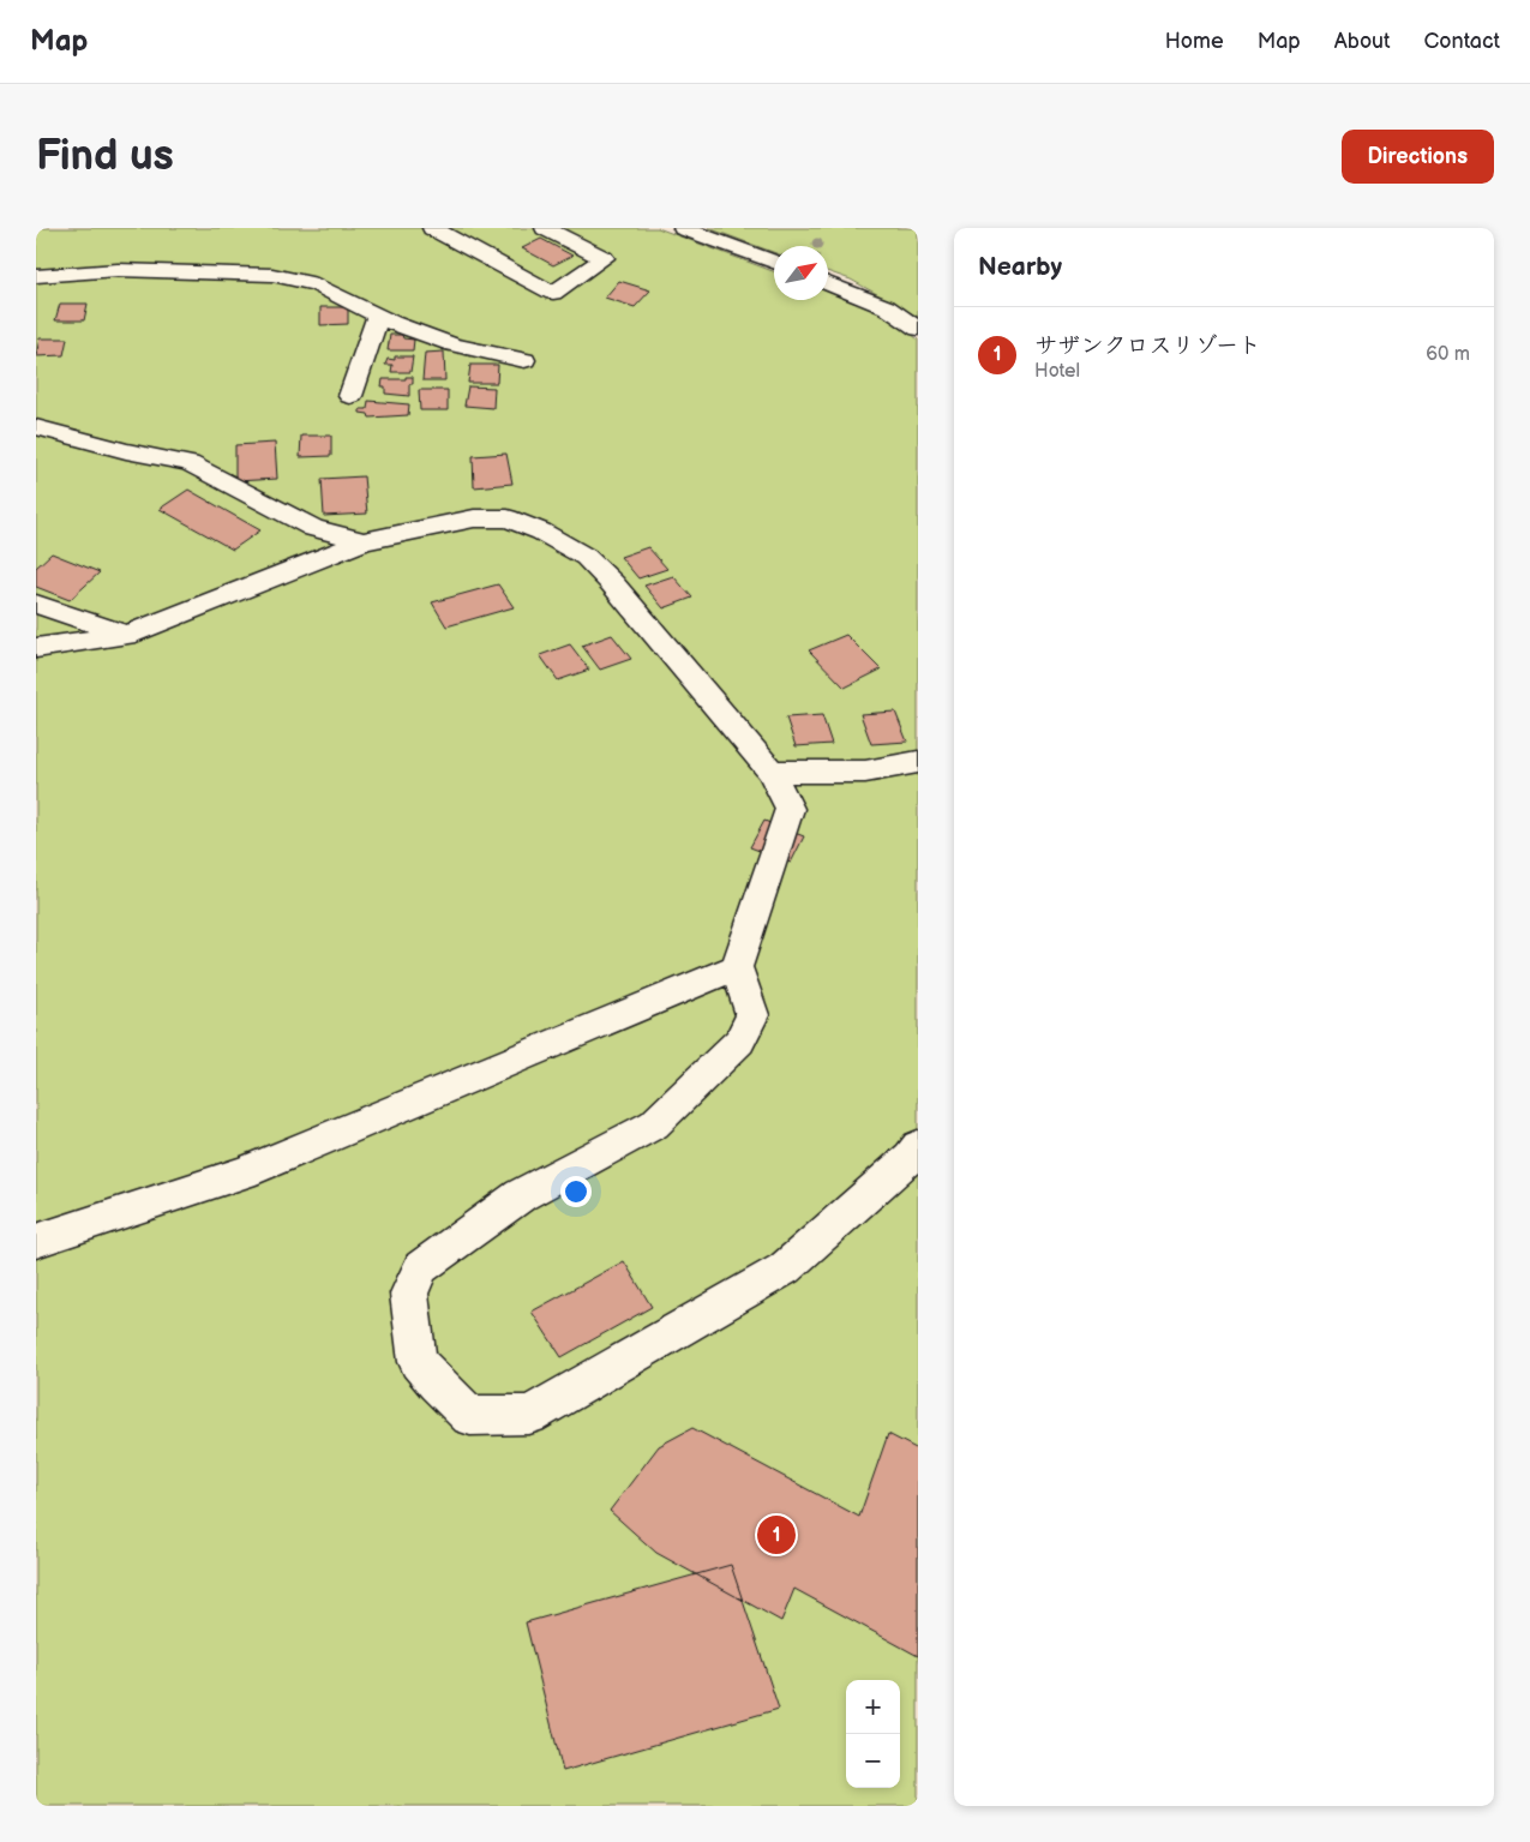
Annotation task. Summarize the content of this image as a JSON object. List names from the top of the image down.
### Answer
{
  "north": "top right",
  "page": {
    "header": "Map",
    "nav": [
      "Home",
      "Map",
      "About",
      "Contact"
    ],
    "buttons": "Directions",
    "title": "Find us",
    "heading": "Nearby",
    "list": [
      {
        "mark": "1",
        "name": "サザンクロスリゾート",
        "note": "Hotel",
        "value": "60 m"
      }
    ],
    "pins": "1",
    "map_buttons": ["+", "−"]
  }
}
